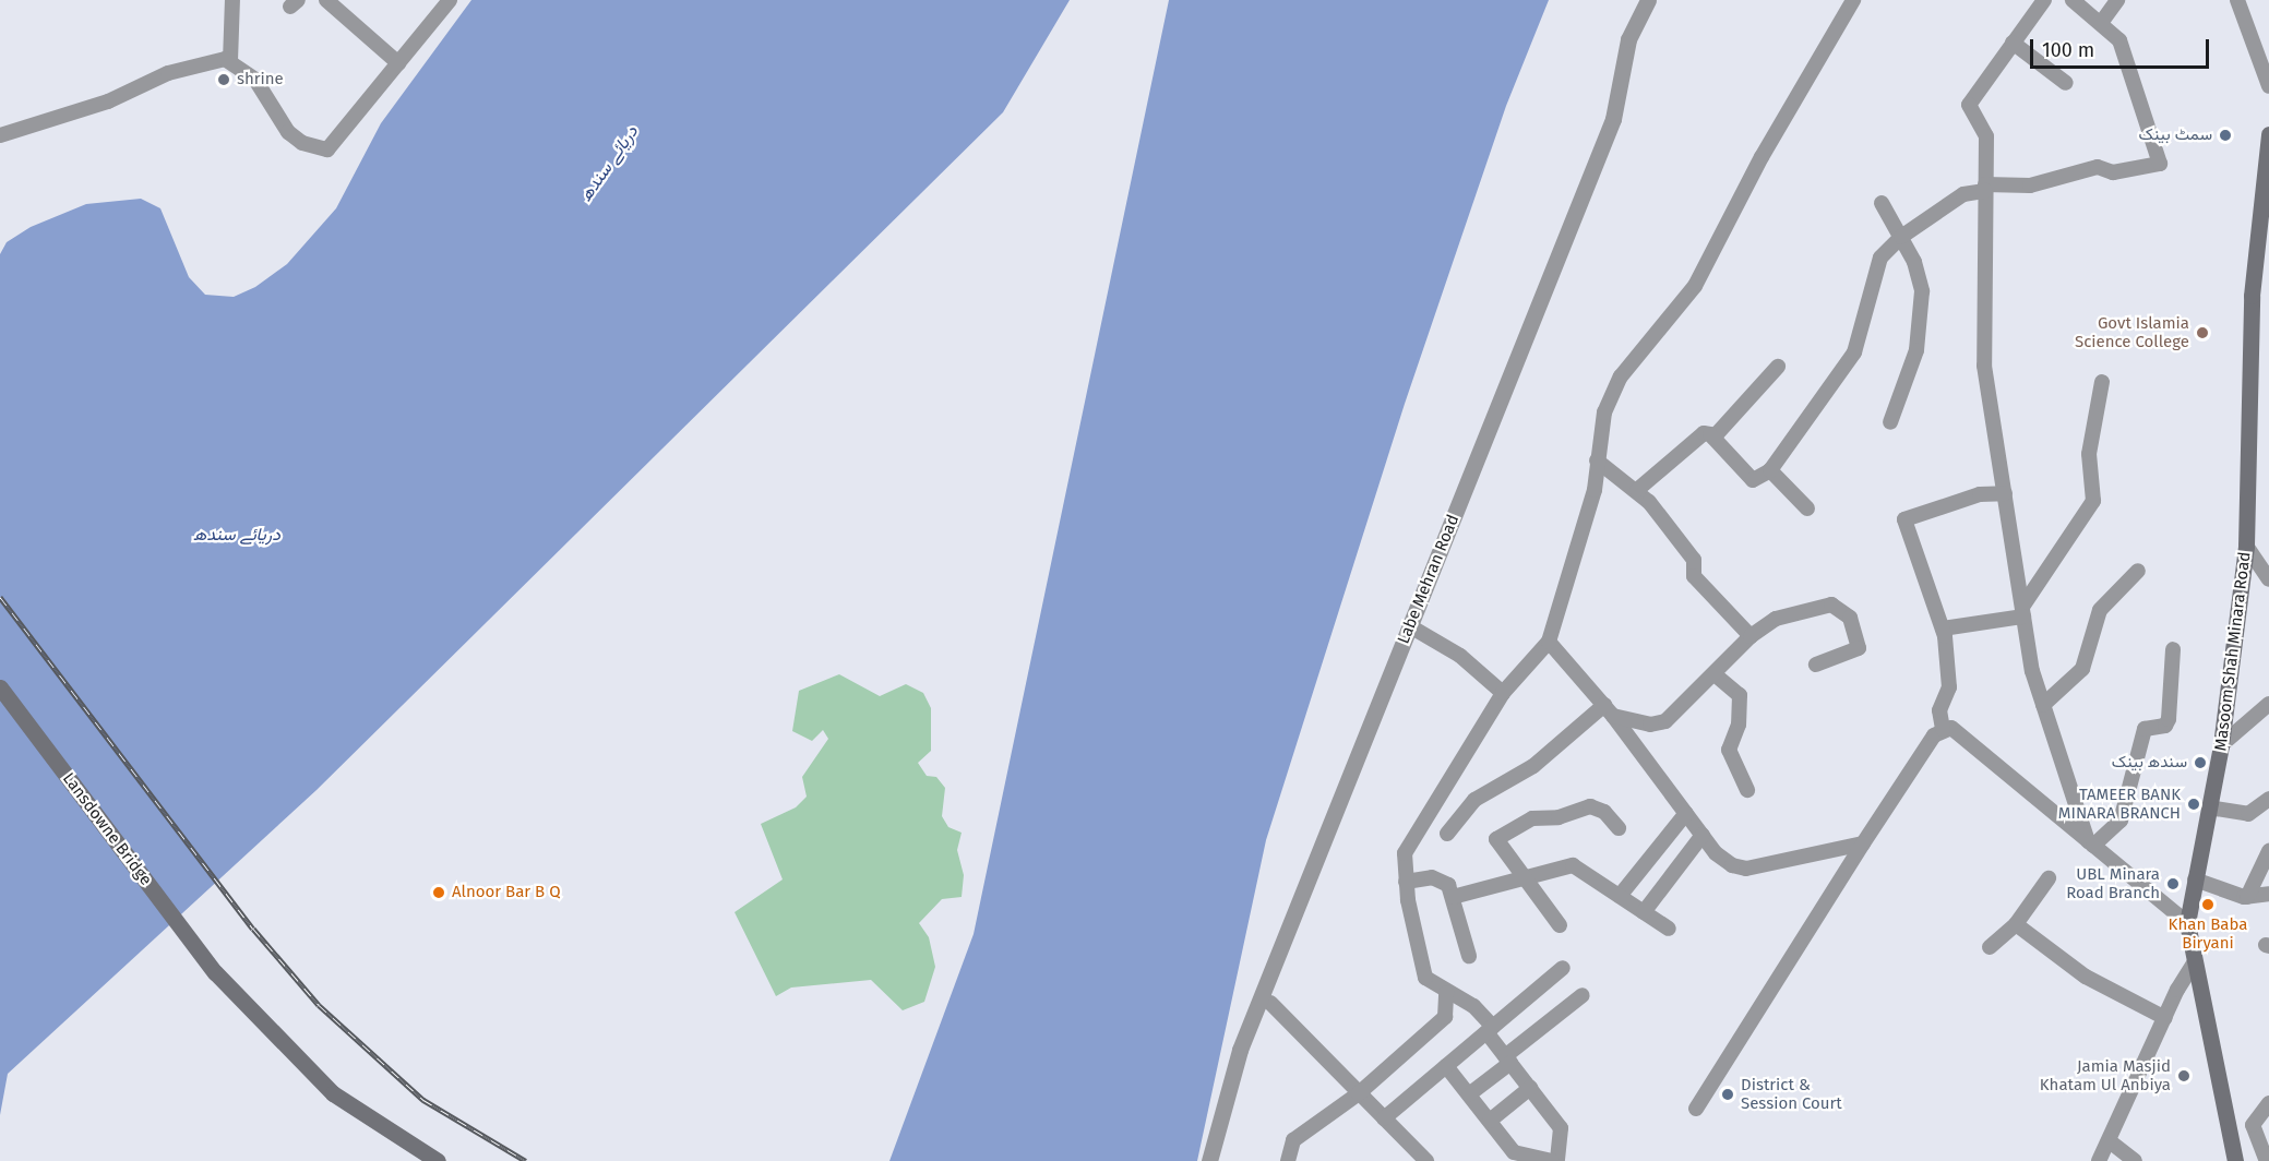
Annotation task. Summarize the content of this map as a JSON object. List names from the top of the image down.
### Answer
{
  "streets": {
    "main road": ["Masoom Shah Minara Road", "Lansdowne Bridge"],
    "street": ["Labe Mehran Road"]
  },
  "water": ["دریائے سندھ"],
  "places": [
    "shrine",
    "سمٹ بینک",
    "Govt Islamia Science College",
    "سندھ بینک",
    "TAMEER BANK MINARA BRANCH",
    "UBL Minara Road Branch",
    "Alnoor Bar B Q",
    "Khan Baba Biryani",
    "Jamia Masjid Khatam Ul Anbiya",
    "District & Session Court"
  ],
  "scale_bar": "100 m"
}
